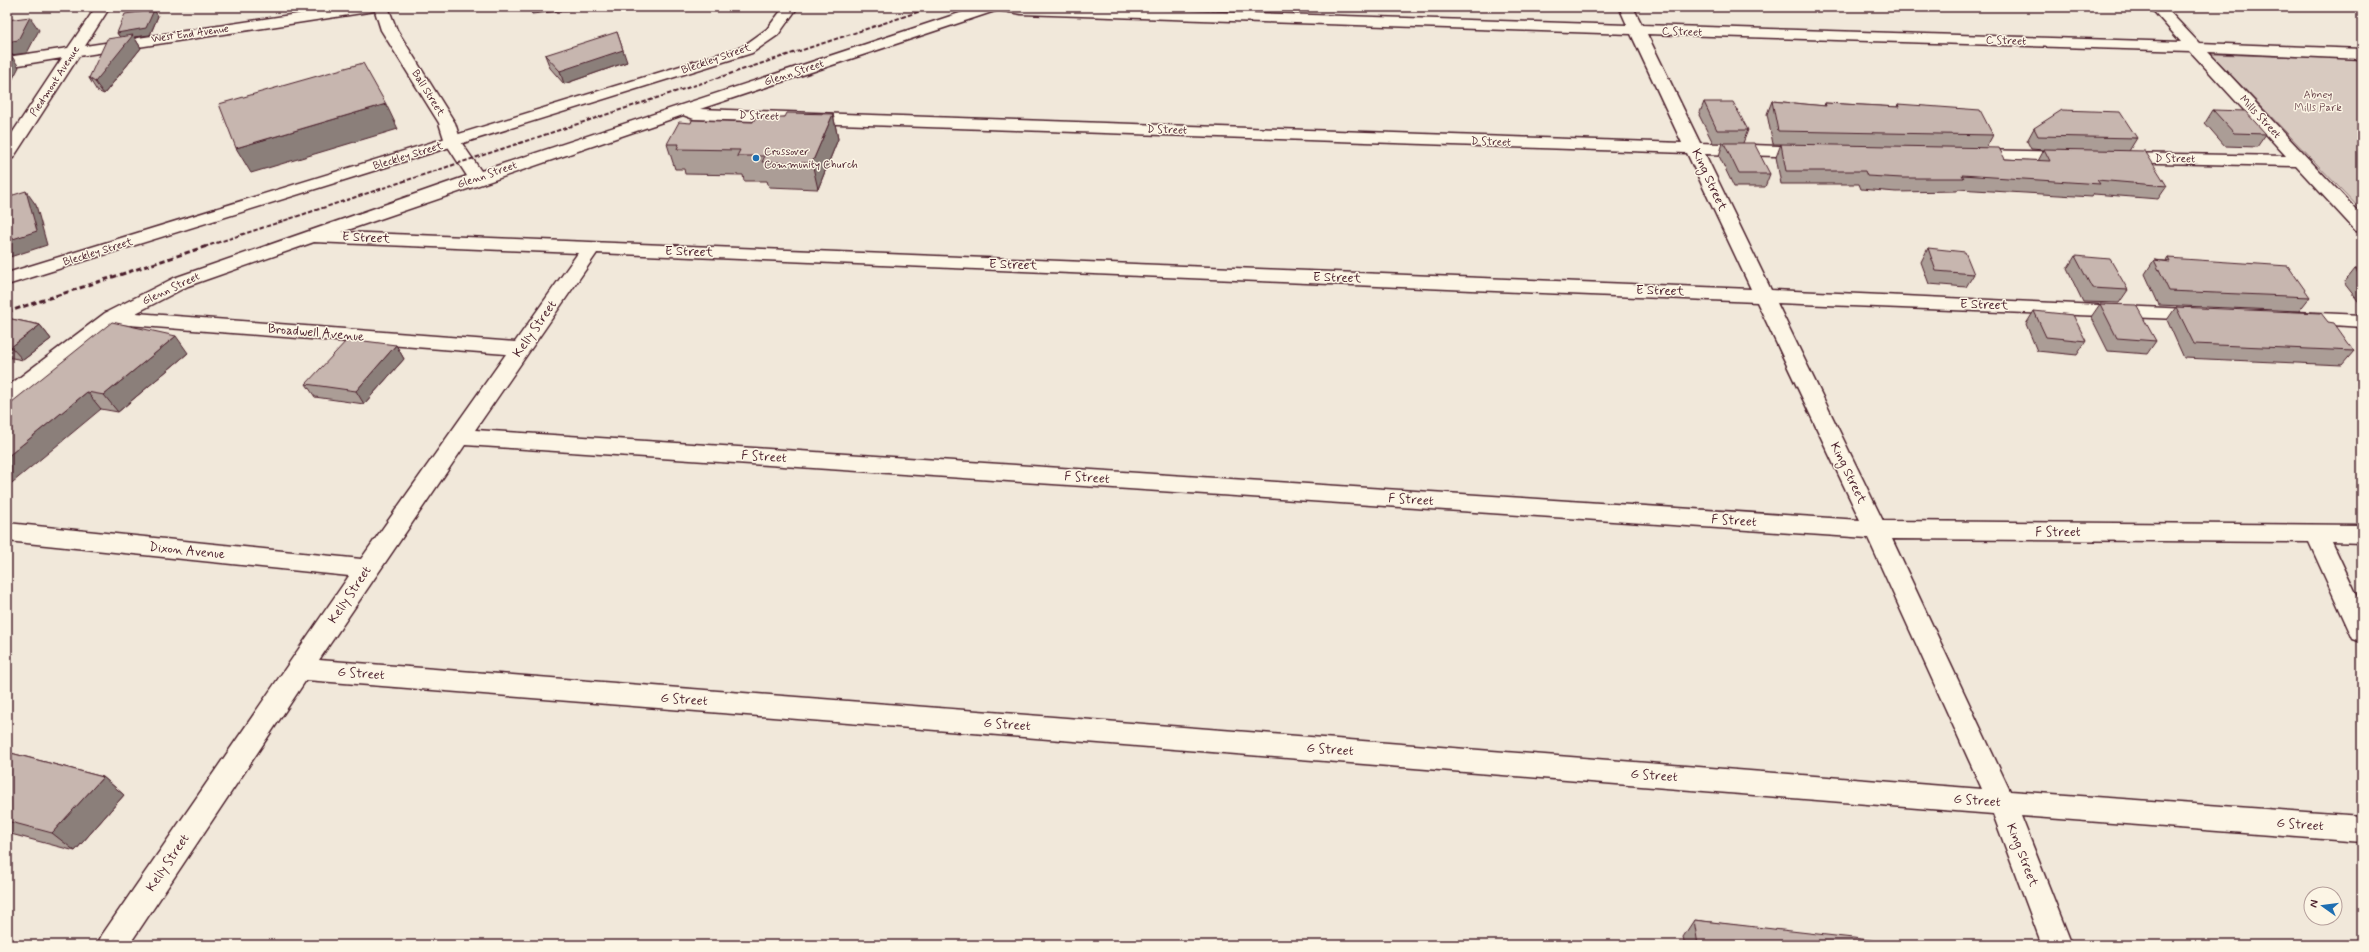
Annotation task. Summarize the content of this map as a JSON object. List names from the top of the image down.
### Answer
{
  "streets": {
    "street": [
      "C Street",
      "West End Avenue",
      "Bleckley Street",
      "Glenn Street",
      "Piedmont Avenue",
      "Ball Street",
      "D Street",
      "Mills Street",
      "King Street",
      "E Street",
      "Kelly Street",
      "Broadwell Avenue",
      "F Street",
      "Dixon Avenue",
      "G Street"
    ]
  },
  "crossings": [
    ["C Street", "Mills Street"],
    ["C Street", "King Street"],
    ["West End Avenue", "Piedmont Avenue"],
    ["Bleckley Street", "Ball Street"],
    ["Glenn Street", "Ball Street"],
    ["Glenn Street", "D Street"],
    ["Glenn Street", "E Street"],
    ["Glenn Street", "Broadwell Avenue"],
    ["D Street", "Mills Street"],
    ["D Street", "King Street"],
    ["King Street", "E Street"],
    ["King Street", "F Street"],
    ["King Street", "G Street"],
    ["E Street", "Kelly Street"],
    ["Kelly Street", "Broadwell Avenue"],
    ["Kelly Street", "F Street"],
    ["Kelly Street", "Dixon Avenue"],
    ["Kelly Street", "G Street"]
  ],
  "parks": ["Abney Mills Park"],
  "places": ["Crossover Community Church"],
  "north": "left"
}
